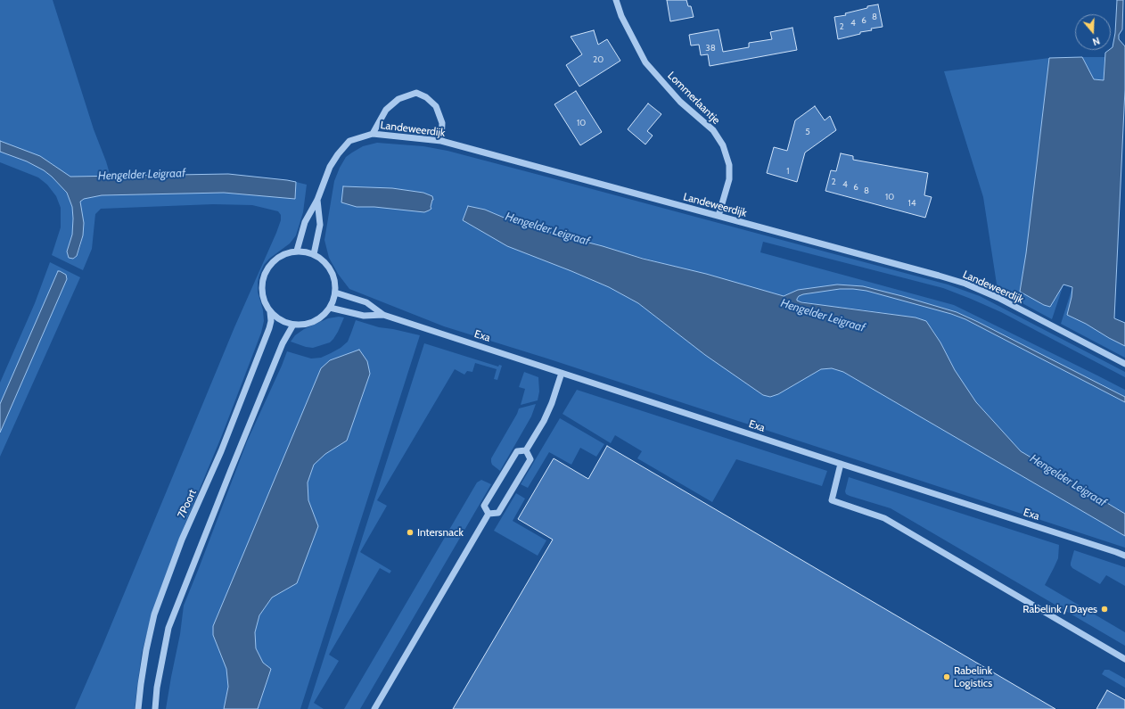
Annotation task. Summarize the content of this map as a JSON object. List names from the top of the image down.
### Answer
{
  "streets": {
    "street": [
      "Lommerlaantje",
      "Landeweerdijk",
      "Exa",
      "7Poort"
    ]
  },
  "crossings": [
    ["Lommerlaantje", "Landeweerdijk"],
    ["Landeweerdijk", "7Poort"]
  ],
  "water": ["Hengelder Leigraaf"],
  "places": ["Intersnack", "Rabelink / Dayes", "Rabelink Logistics"],
  "house_numbers": [
    "8",
    "6",
    "4",
    "2",
    "38",
    "20",
    "10",
    "5",
    "1",
    "2",
    "4",
    "6",
    "8",
    "10",
    "14"
  ],
  "north": "bottom"
}
